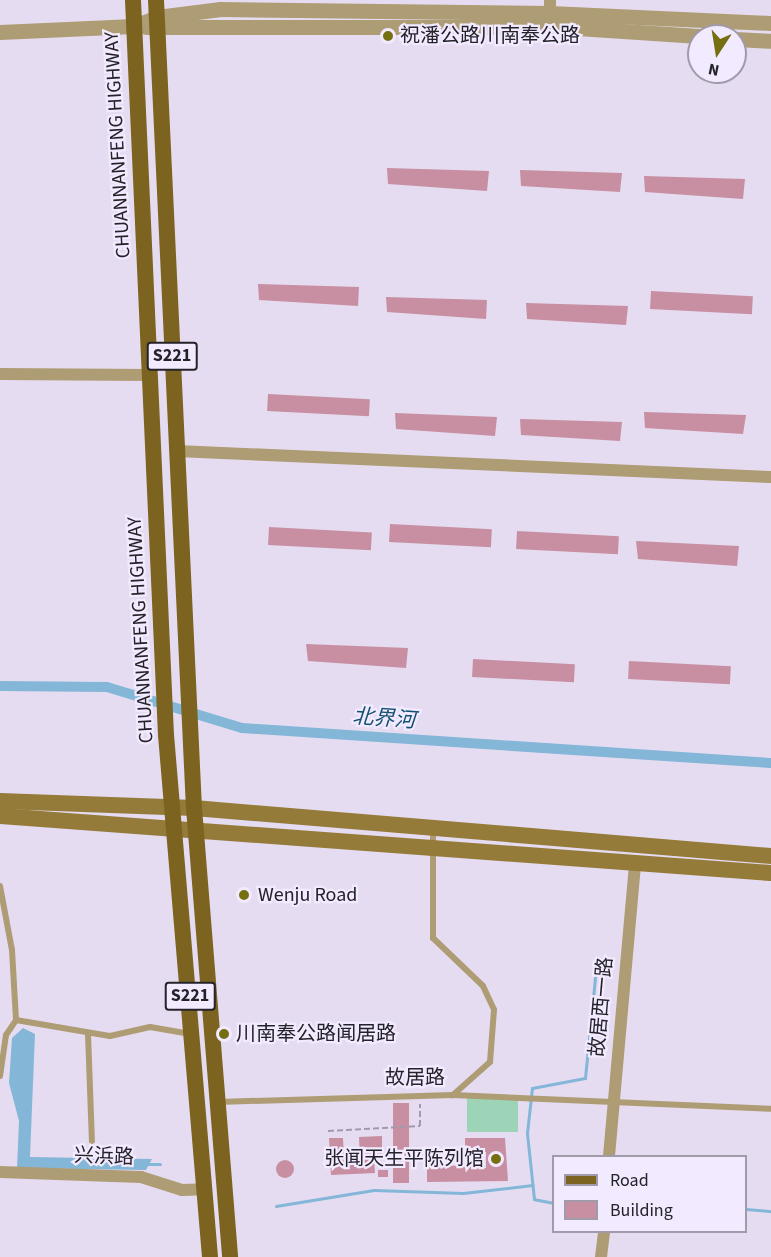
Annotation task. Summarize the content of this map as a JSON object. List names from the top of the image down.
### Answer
{
  "streets": {
    "main road": ["CHUANNANFENG HIGHWAY", "S221"],
    "street": ["故居西一路", "兴浜路"],
    "lane": ["故居路"]
  },
  "crossings": [
    ["CHUANNANFENG HIGHWAY", "兴浜路"],
    ["S221", "故居路"],
    ["故居西一路", "故居路"]
  ],
  "water": ["北界河"],
  "places": [
    "祝潘公路川南奉公路",
    "Wenju Road",
    "川南奉公路闻居路",
    "张闻天生平陈列馆"
  ],
  "legend": ["Road", "Building"],
  "north": "bottom"
}
